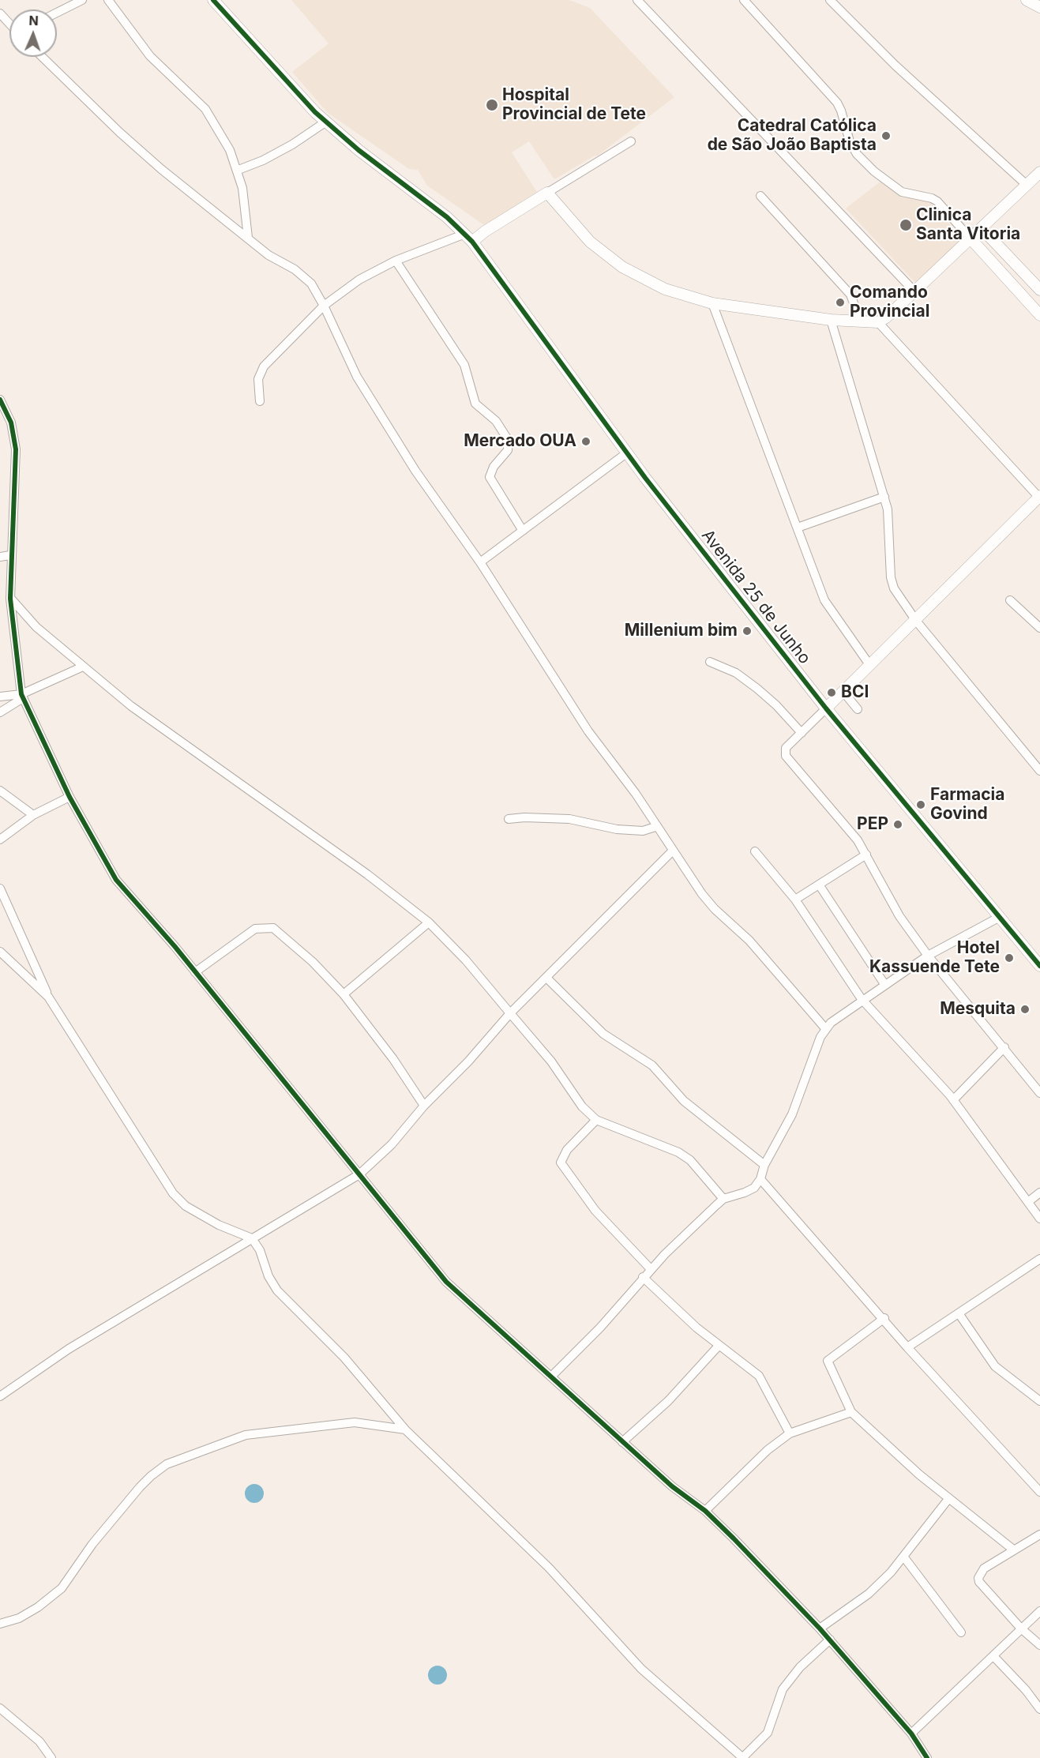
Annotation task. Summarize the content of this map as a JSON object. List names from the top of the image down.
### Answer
{
  "streets": {
    "street": ["Avenida 25 de Junho"]
  },
  "places": [
    "Hospital Provincial de Tete",
    "Catedral Católica de São João Baptista",
    "Clinica Santa Vitoria",
    "Comando Provincial",
    "Mercado OUA",
    "Millenium bim",
    "BCI",
    "Farmacia Govind",
    "PEP",
    "Hotel Kassuende Tete",
    "Mesquita"
  ],
  "north": "top"
}
